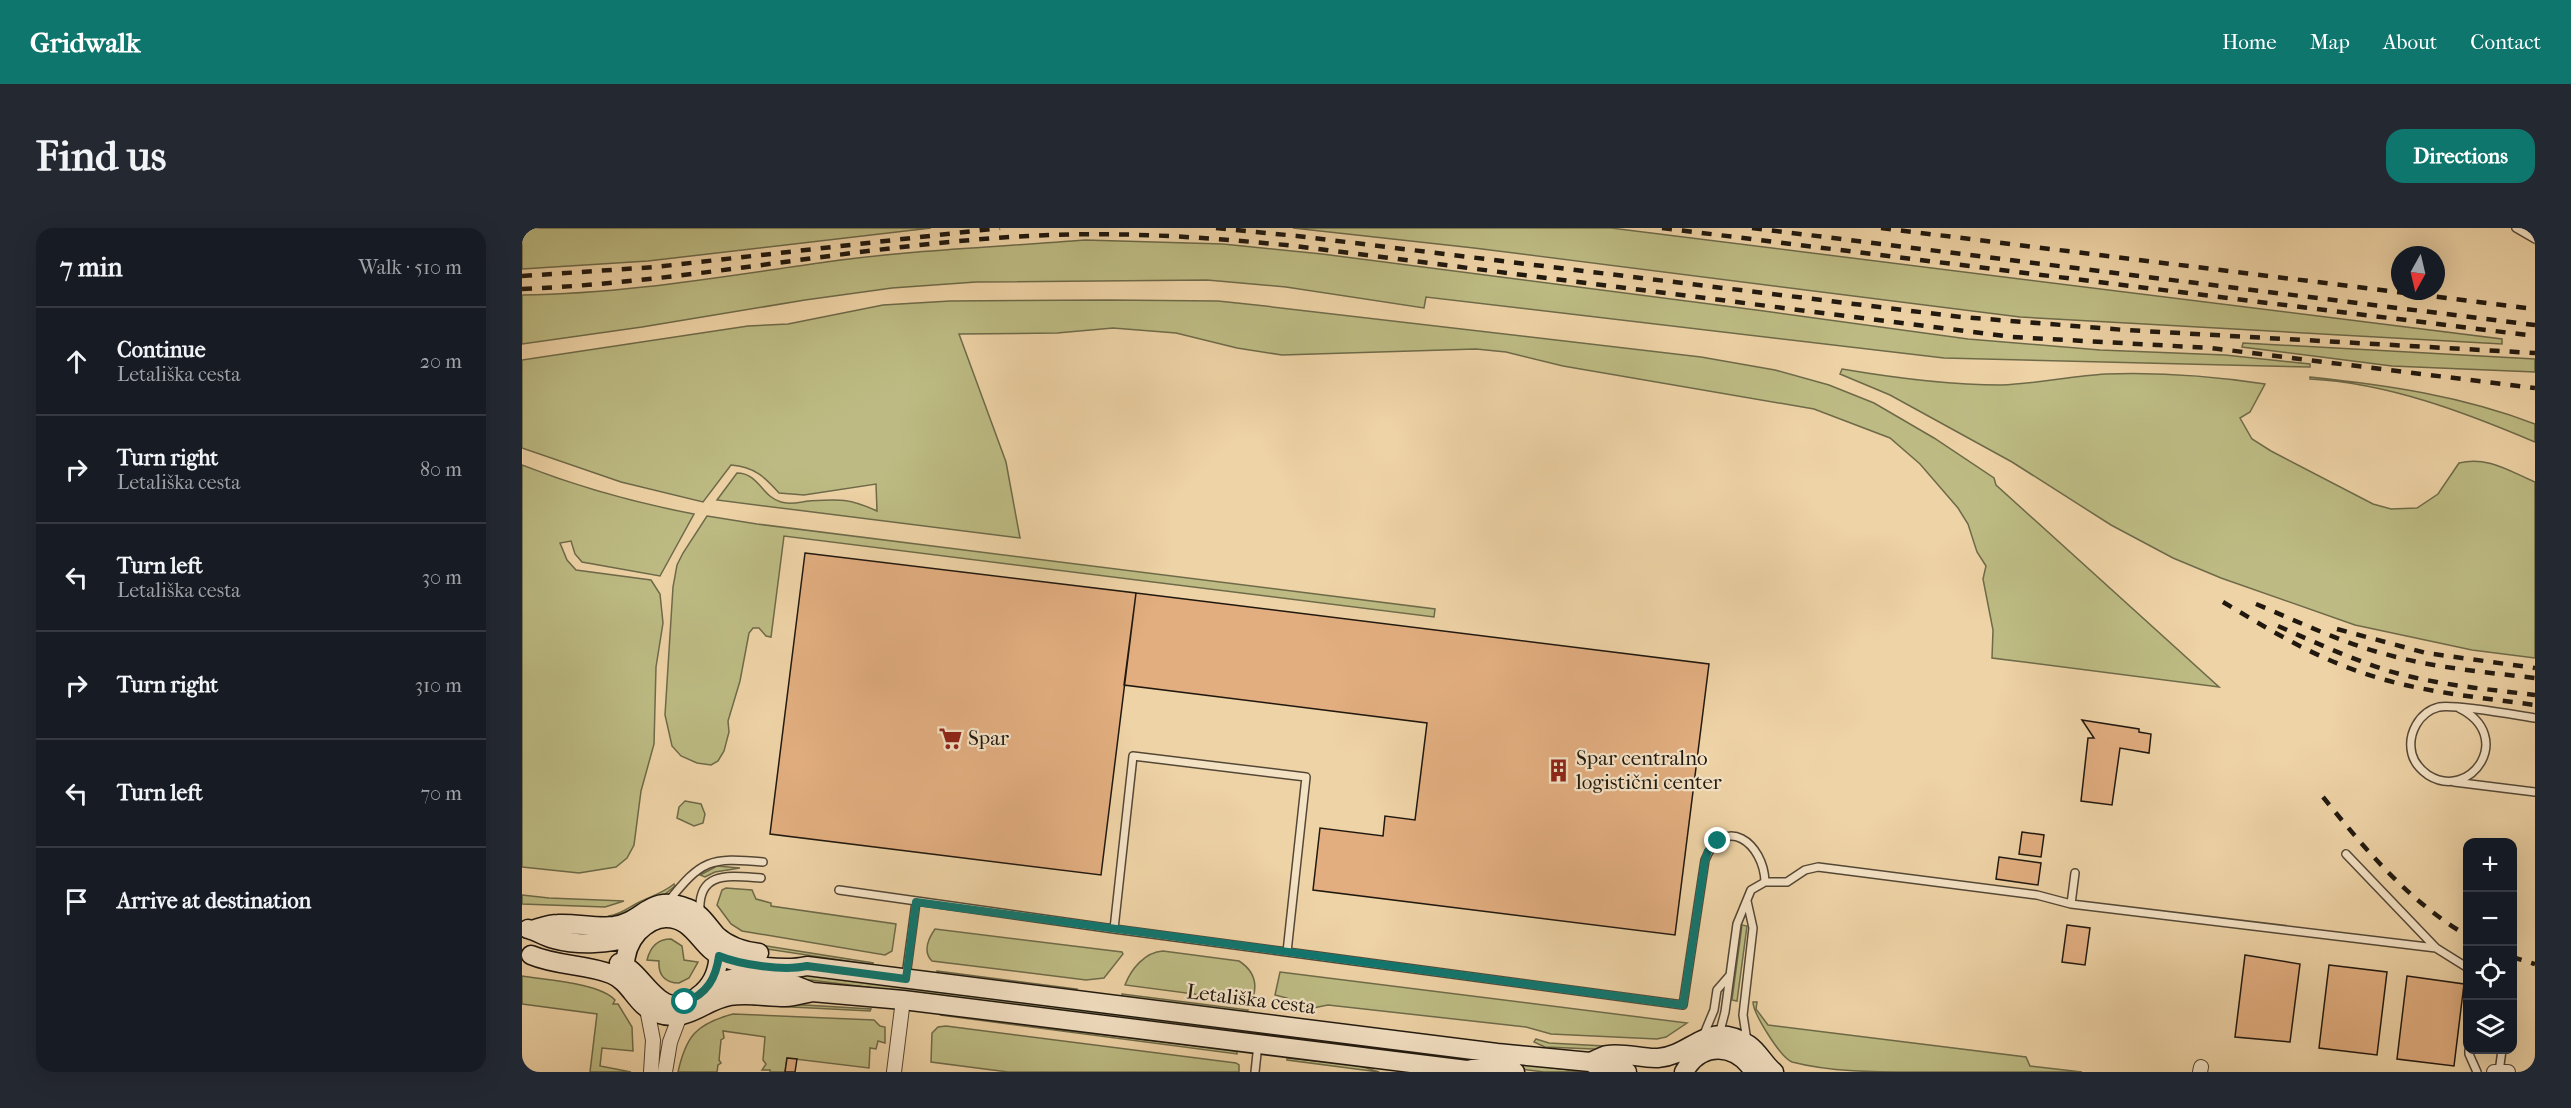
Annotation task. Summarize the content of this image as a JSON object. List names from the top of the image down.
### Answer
{
  "streets": {
    "main road": ["Letališka cesta"]
  },
  "places": {
    "supermarket": ["Spar"],
    "building": ["Spar centralno logistični center"]
  },
  "north": "bottom",
  "page": {
    "header": "Gridwalk",
    "nav": [
      "Home",
      "Map",
      "About",
      "Contact"
    ],
    "buttons": "Directions",
    "title": "Find us",
    "heading": ["7 min", "Walk · 510 m"],
    "list": [
      ["Continue", "Letališka cesta", "20 m"],
      ["Turn right", "Letališka cesta", "80 m"],
      ["Turn left", "Letališka cesta", "30 m"],
      ["Turn right", "310 m"],
      ["Turn left", "70 m"],
      "Arrive at destination"
    ],
    "map_buttons": ["+", "−"]
  }
}
